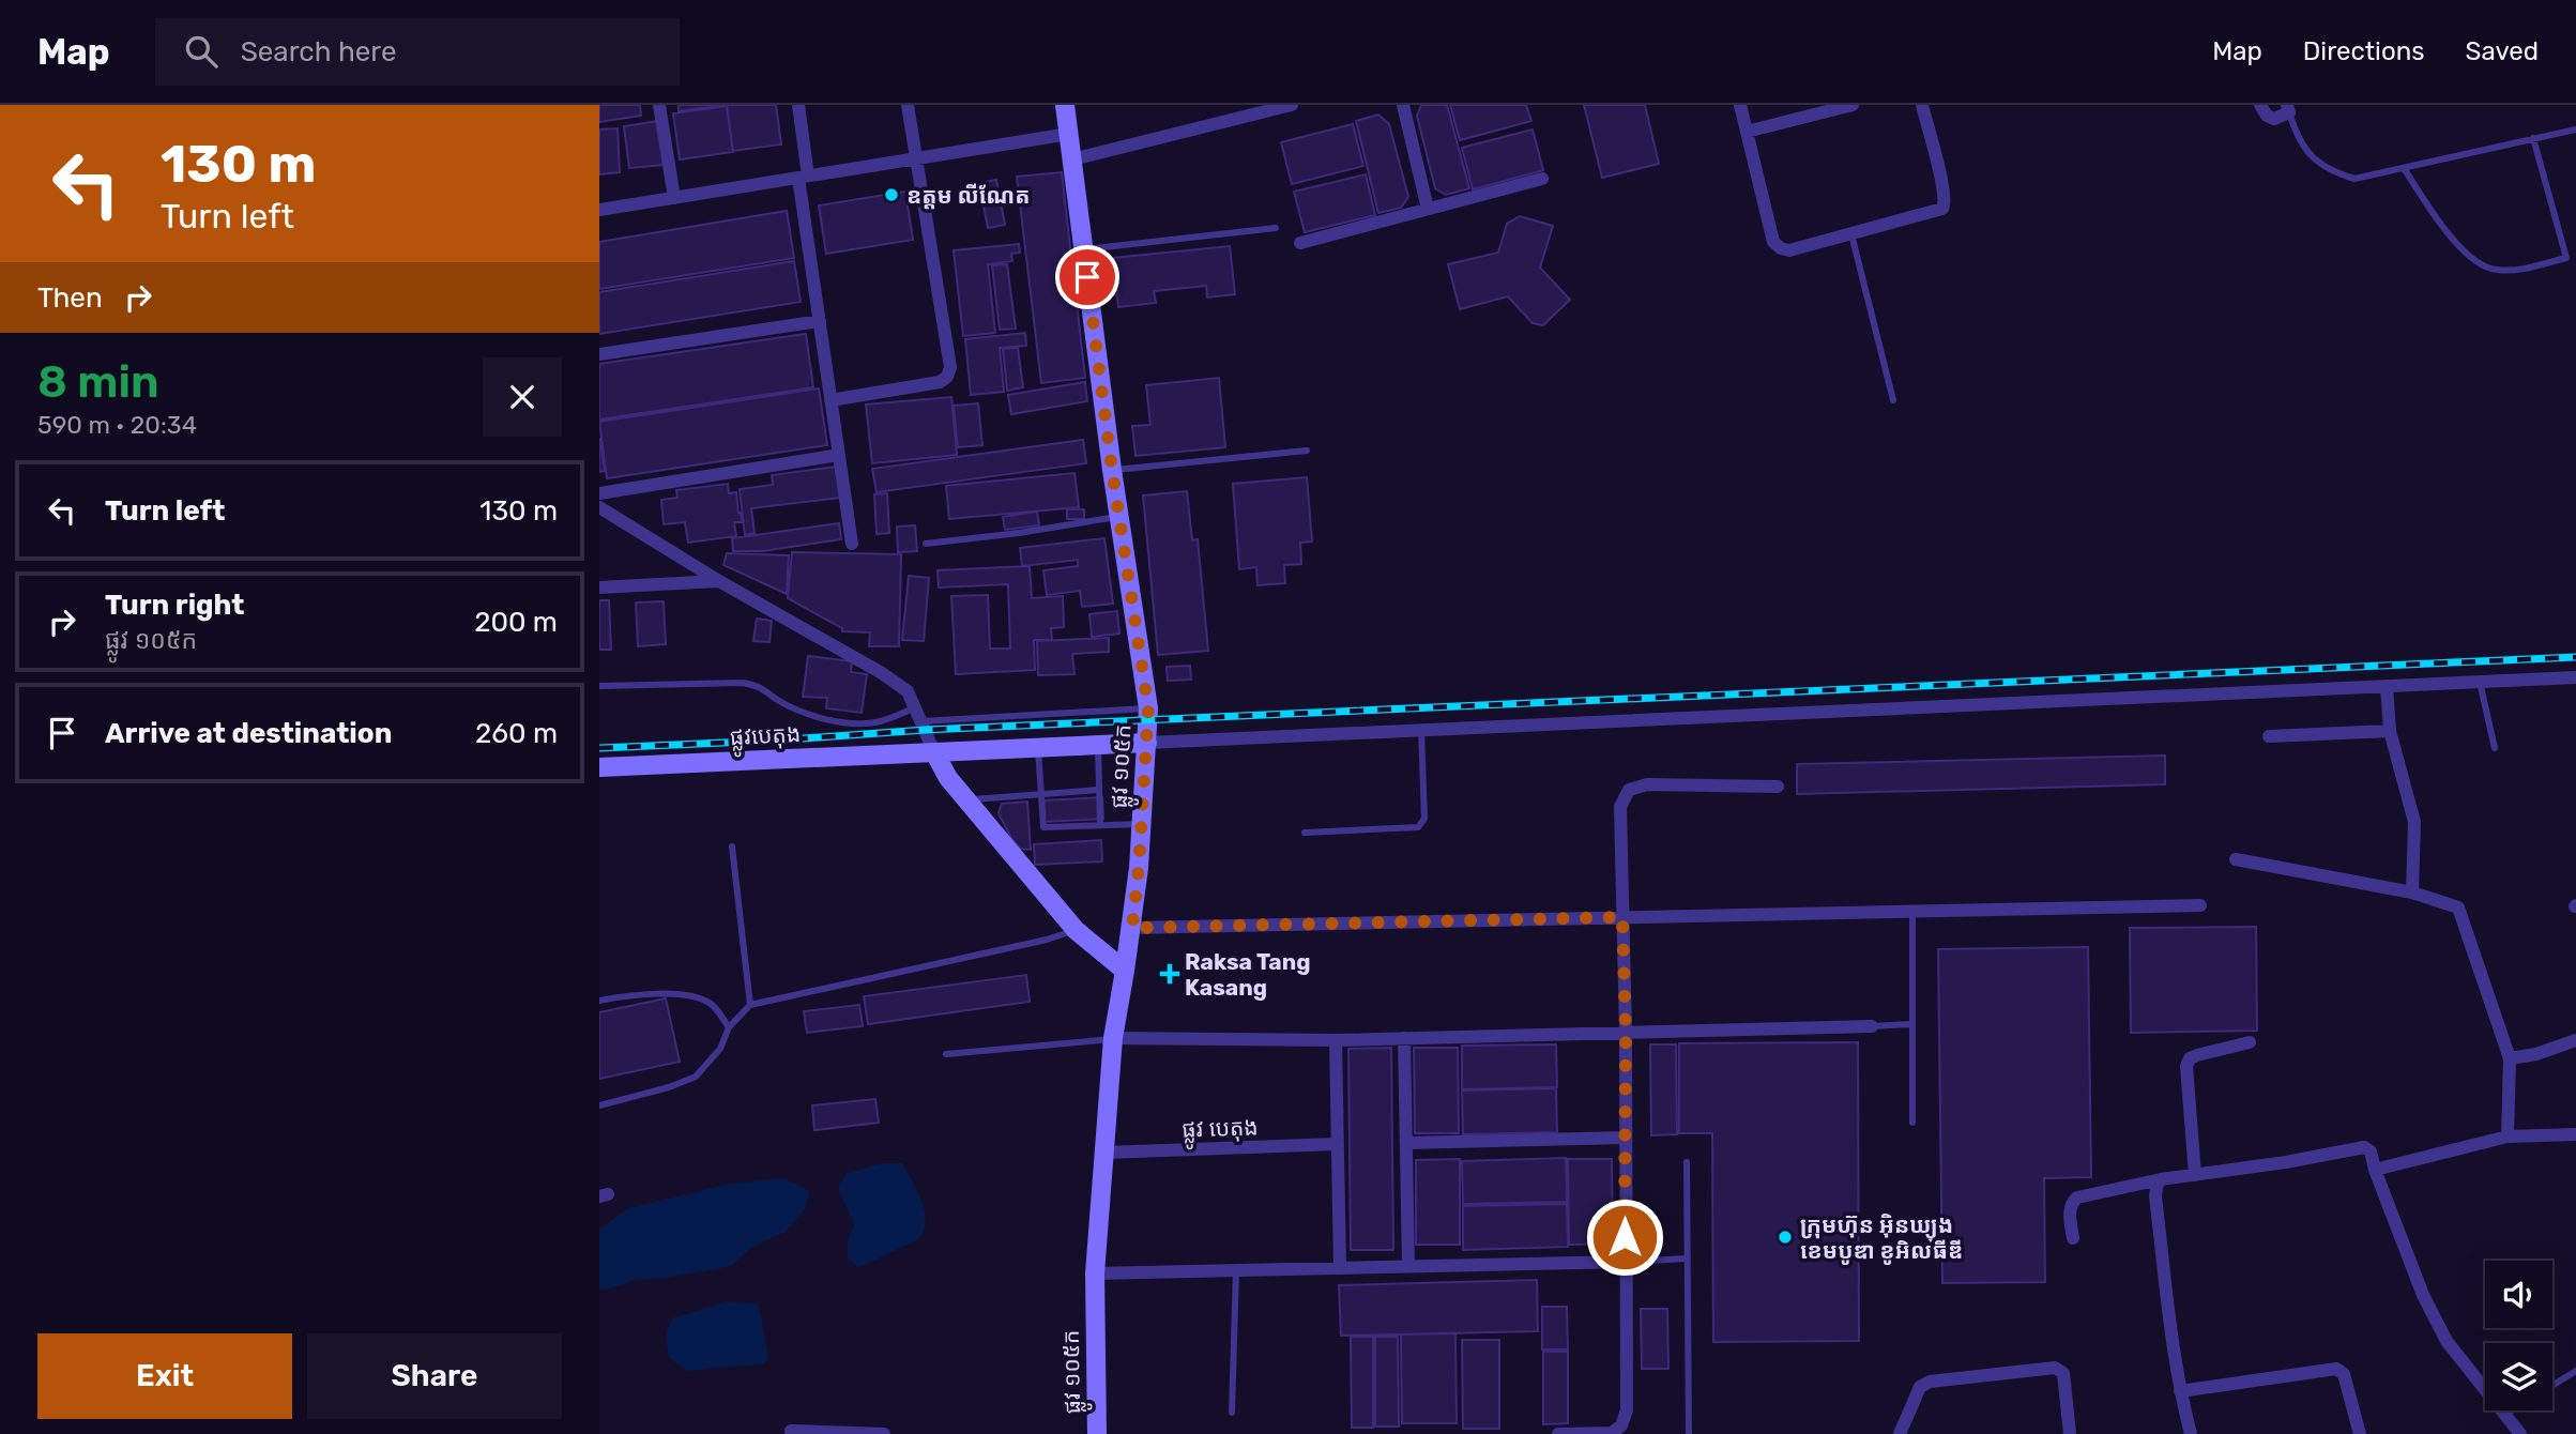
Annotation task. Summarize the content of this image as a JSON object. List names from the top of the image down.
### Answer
{
  "streets": {
    "main road": ["ផ្លូវបេតុង", "ផ្លូវ ១០៥ក"],
    "street": ["ផ្លូវ បេតុង"]
  },
  "crossings": [
    ["ផ្លូវបេតុង", "ផ្លូវ ១០៥ក"],
    ["ផ្លូវ ១០៥ក", "ផ្លូវ បេតុង"]
  ],
  "places": {
    "other": ["ឧត្តម លីណែត", "ក្រុមហ៊ុន អ៊ិនឃ្យុង ខេមបូឌា ខូអិលធីឌី"],
    "health": ["Raksa Tang Kasang"]
  },
  "page": {
    "header": "Map",
    "search": "Search here",
    "nav": ["Map", "Directions", "Saved"],
    "turn": ["130 m", "Turn left"],
    "then": "Then",
    "heading": ["8 min", "590 m · 20:34"],
    "list": [
      {
        "name": "Turn left",
        "value": "130 m"
      },
      {
        "name": "Turn right",
        "note": "ផ្លូវ ១០៥ក",
        "value": "200 m"
      },
      {
        "name": "Arrive at destination",
        "value": "260 m"
      }
    ],
    "buttons": ["Exit", "Share"]
  }
}
